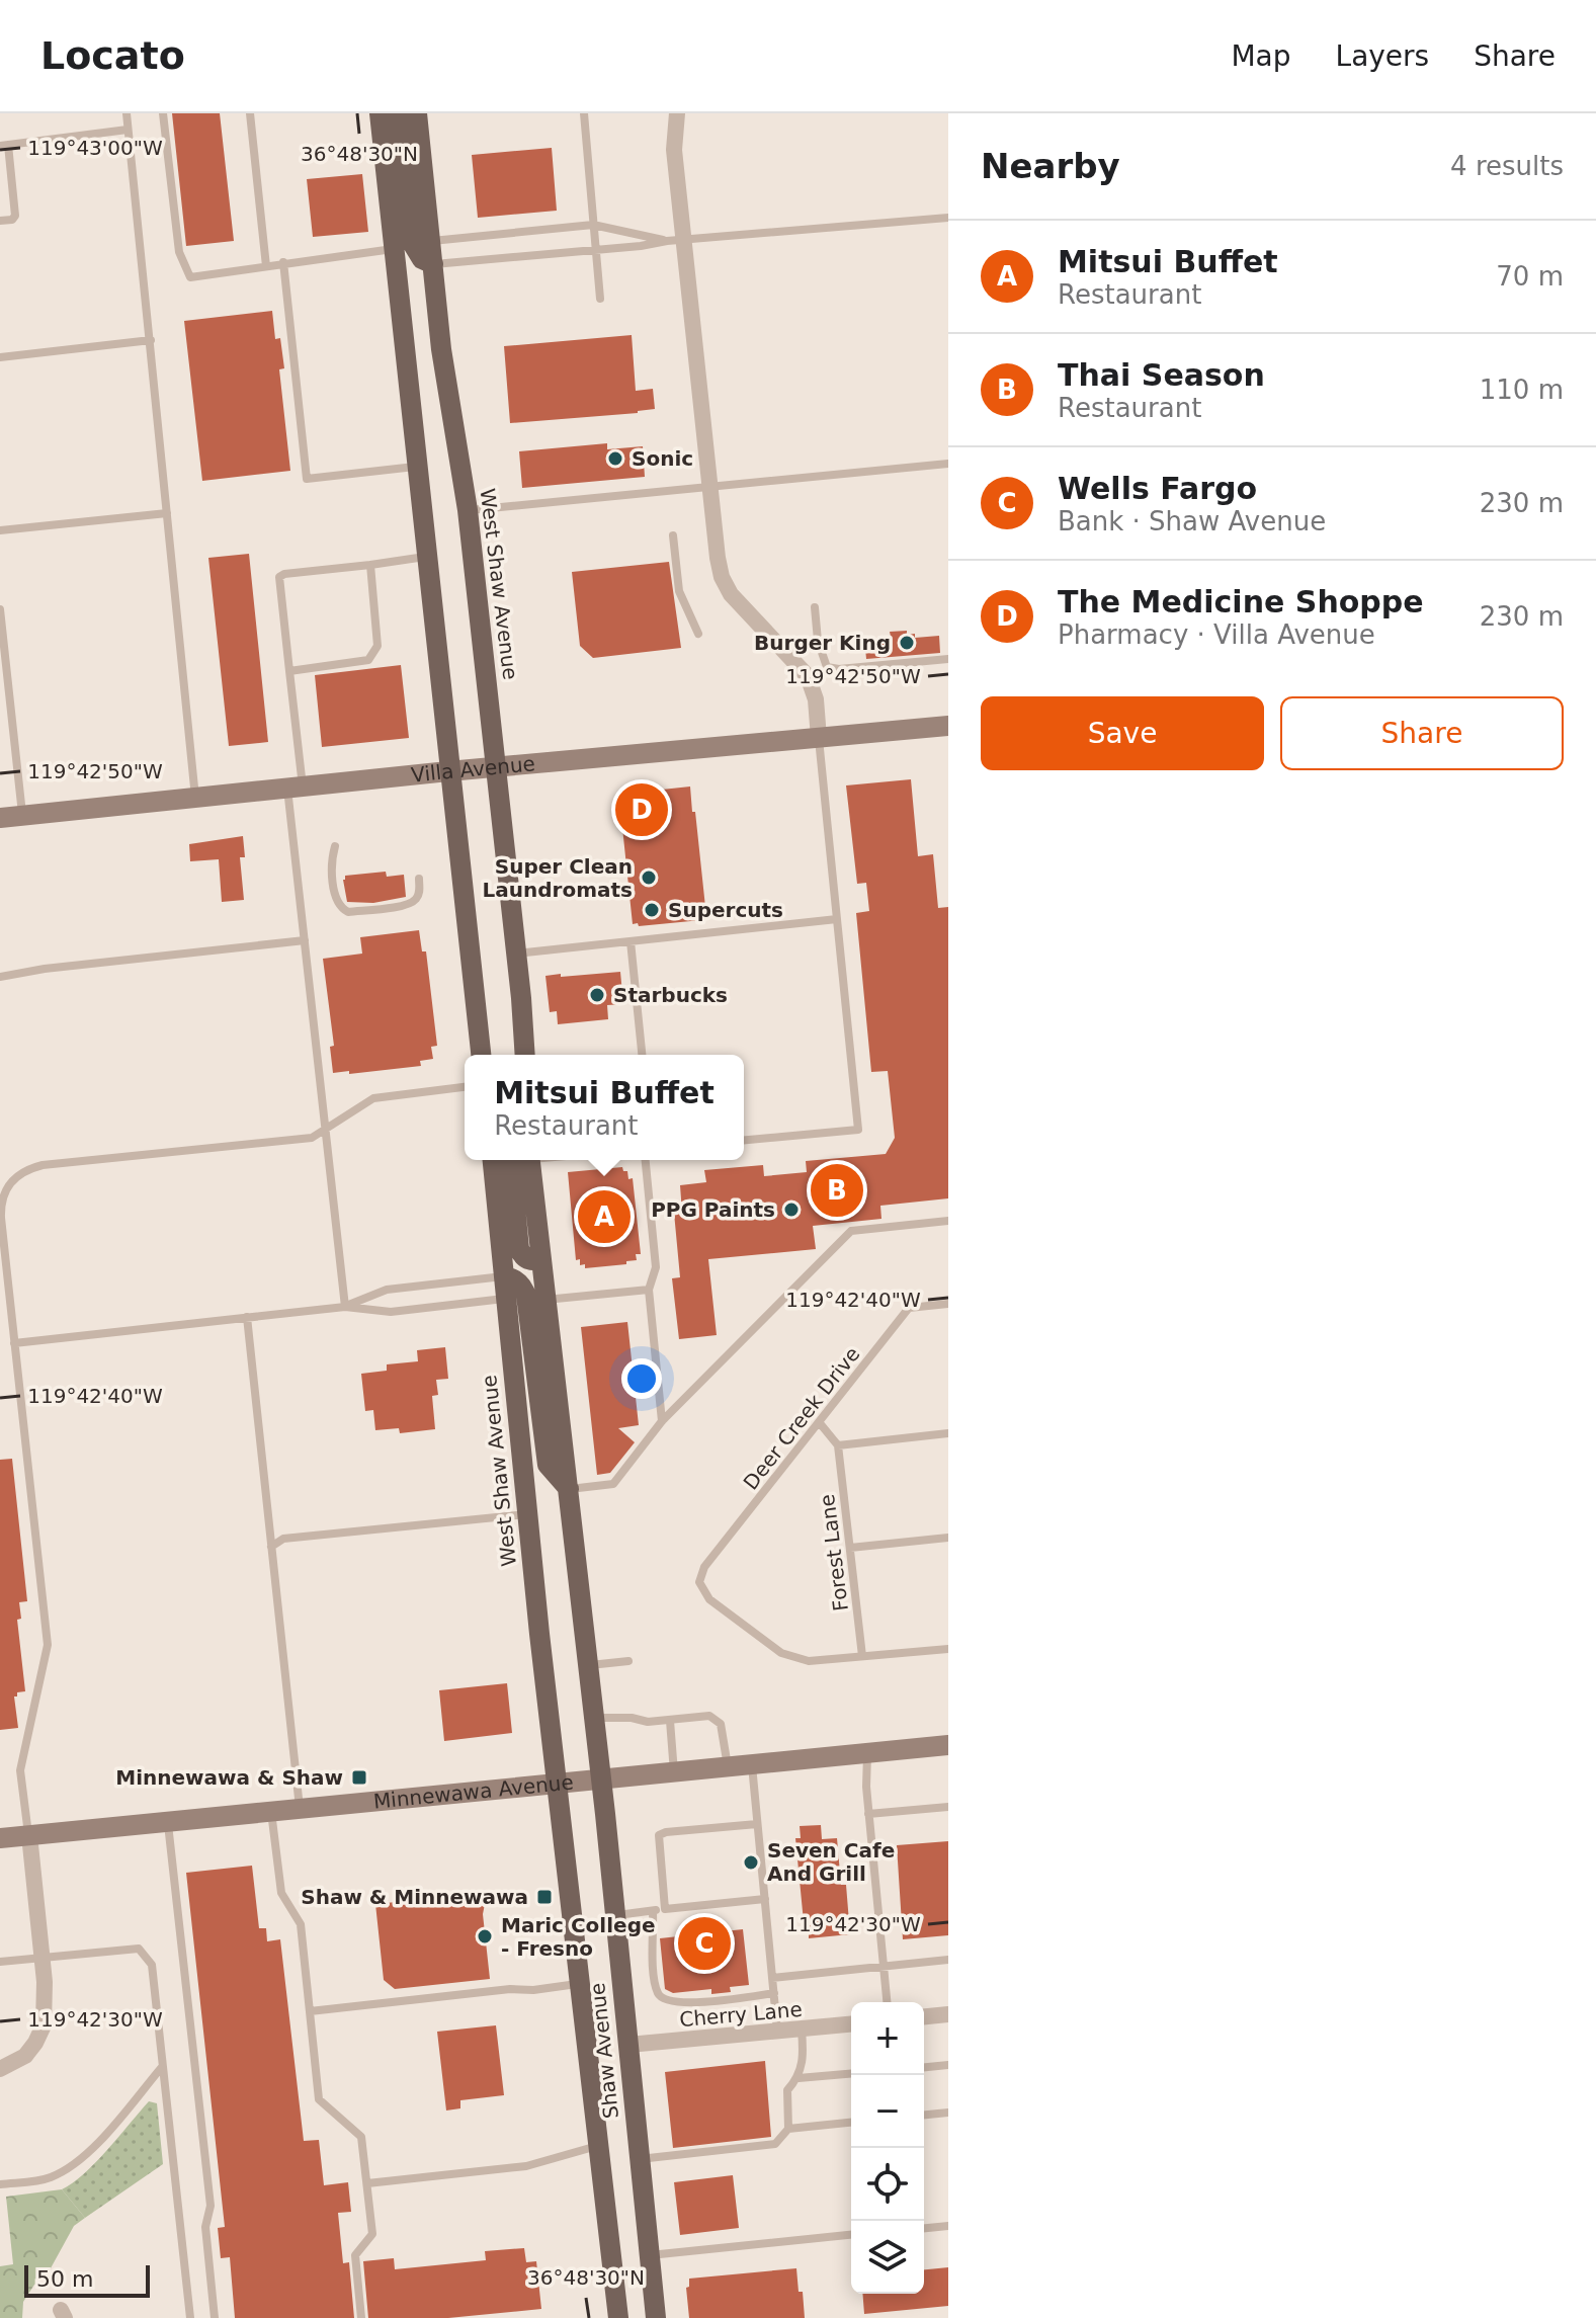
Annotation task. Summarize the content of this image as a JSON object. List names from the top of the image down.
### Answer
{
  "streets": {
    "main road": ["West Shaw Avenue", "Shaw Avenue"],
    "street": ["Villa Avenue", "Minnewawa Avenue", "Cherry Lane"],
    "lane": ["Deer Creek Drive", "Forest Lane"]
  },
  "crossings": [
    ["West Shaw Avenue", "Villa Avenue"],
    ["West Shaw Avenue", "Minnewawa Avenue"],
    ["West Shaw Avenue", "Shaw Avenue"],
    ["Deer Creek Drive", "Forest Lane"],
    ["Minnewawa Avenue", "Shaw Avenue"],
    ["Cherry Lane", "Shaw Avenue"]
  ],
  "places": {
    "other": [
      "Sonic",
      "Burger King",
      "Super Clean Laundromats",
      "Supercuts",
      "Starbucks",
      "PPG Paints",
      "Seven Cafe And Grill",
      "Maric College - Fresno"
    ],
    "transit": ["Minnewawa & Shaw", "Shaw & Minnewawa"]
  },
  "scale_bar": "50 m",
  "page": {
    "header": "Locato",
    "nav": ["Map", "Layers", "Share"],
    "heading": ["Nearby", "4 results"],
    "list": [
      {
        "mark": "A",
        "name": "Mitsui Buffet",
        "note": "Restaurant",
        "value": "70 m"
      },
      {
        "mark": "B",
        "name": "Thai Season",
        "note": "Restaurant",
        "value": "110 m"
      },
      {
        "mark": "C",
        "name": "Wells Fargo",
        "note": "Bank · Shaw Avenue",
        "value": "230 m"
      },
      {
        "mark": "D",
        "name": "The Medicine Shoppe",
        "note": "Pharmacy · Villa Avenue",
        "value": "230 m"
      }
    ],
    "buttons": ["Save", "Share"],
    "pins": [
      "D",
      "B",
      "A",
      "C"
    ],
    "popup": ["Mitsui Buffet", "Restaurant"],
    "map_buttons": ["+", "−"],
    "scale": "50 m"
  },
  "coordinates": [
    "119°43'00\"W",
    "36°48'30\"N",
    "119°42'50\"W",
    "119°42'40\"W",
    "119°42'30\"W"
  ]
}
